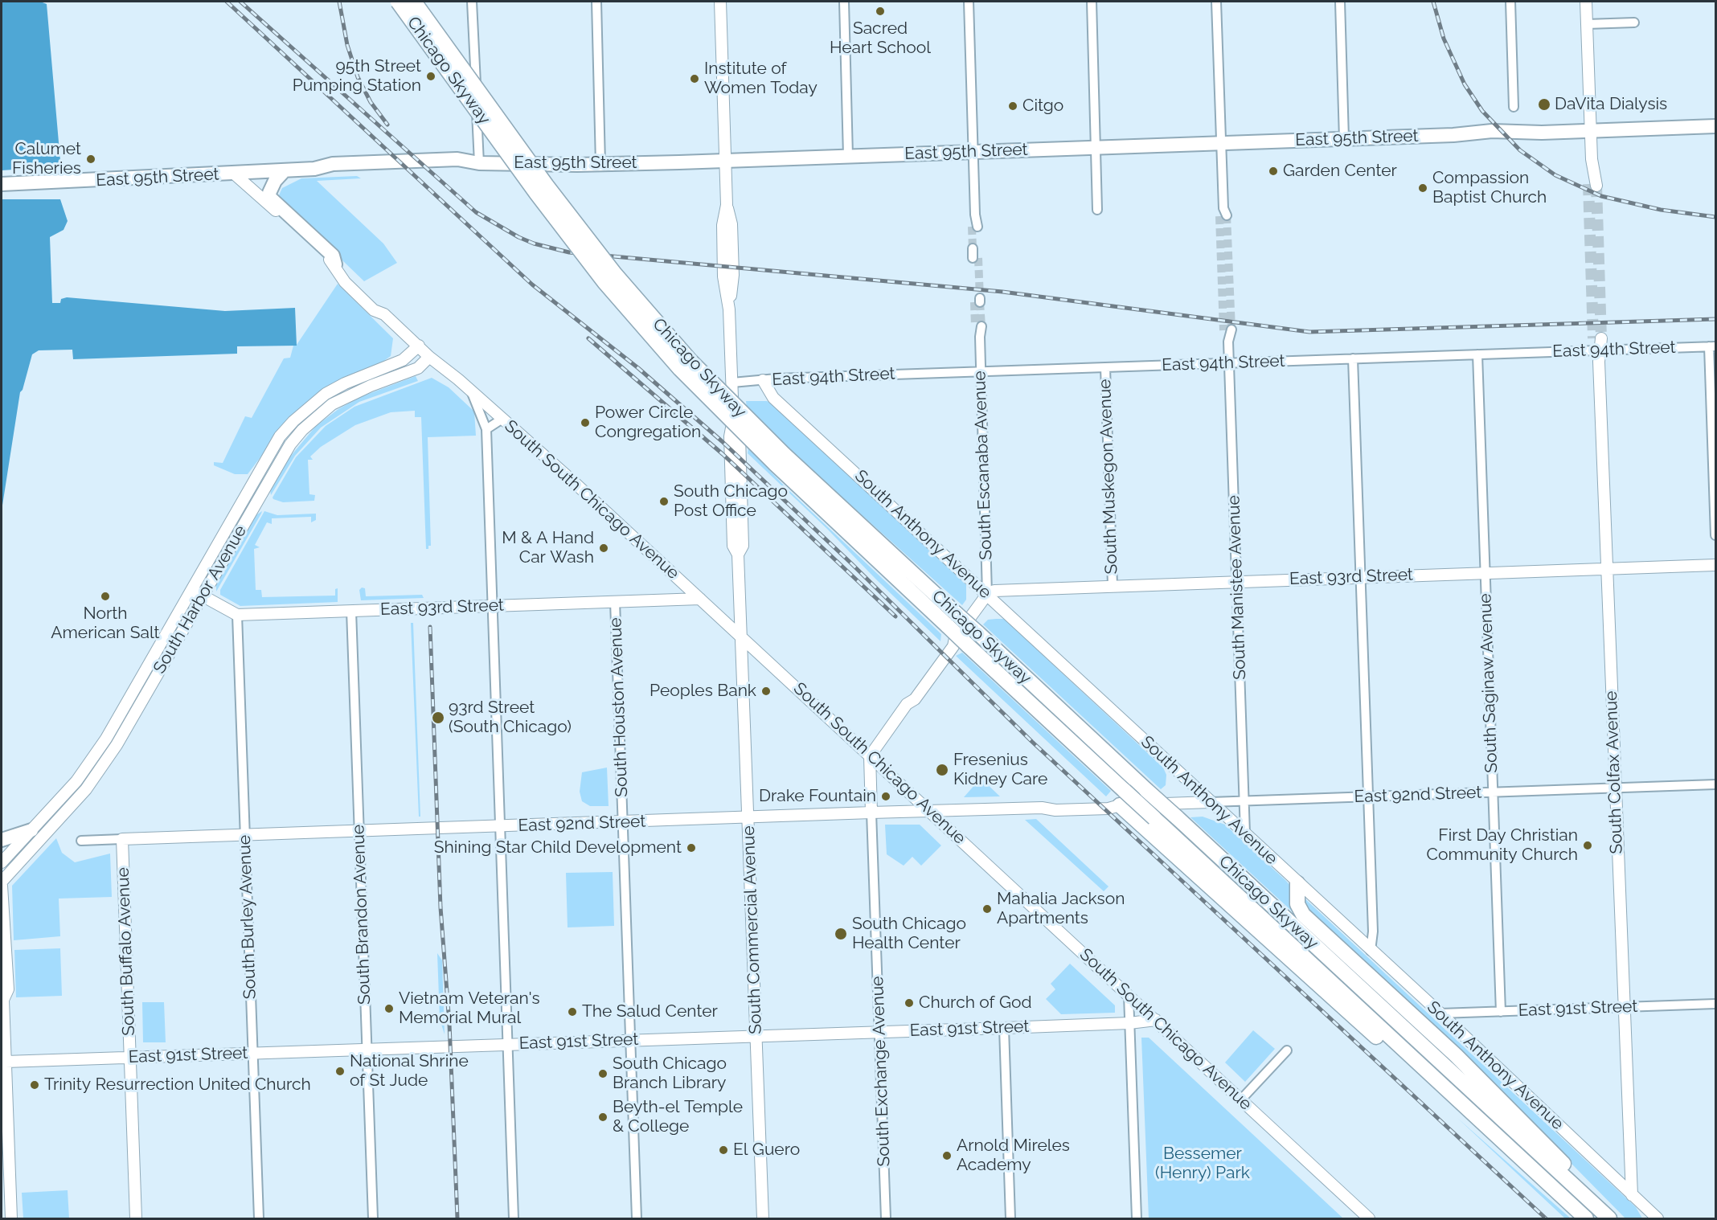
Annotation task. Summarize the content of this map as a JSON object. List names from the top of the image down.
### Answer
{
  "streets": {
    "highway": ["Chicago Skyway"],
    "main road": [
      "East 95th Street",
      "South South Chicago Avenue",
      "South Anthony Avenue",
      "East 93rd Street",
      "South Harbor Avenue",
      "South Colfax Avenue",
      "East 92nd Street",
      "South Commercial Avenue",
      "South Buffalo Avenue",
      "East 91st Street",
      "South Exchange Avenue"
    ],
    "street": [
      "East 94th Street",
      "South Escanaba Avenue",
      "South Muskegon Avenue",
      "South Manistee Avenue",
      "South Saginaw Avenue",
      "South Houston Avenue",
      "South Brandon Avenue",
      "South Burley Avenue"
    ]
  },
  "crossings": [
    ["East 95th Street", "South South Chicago Avenue"],
    ["East 95th Street", "South Commercial Avenue"],
    ["East 94th Street", "South Escanaba Avenue"],
    ["East 94th Street", "South Muskegon Avenue"],
    ["East 94th Street", "South Anthony Avenue"],
    ["East 94th Street", "South Manistee Avenue"],
    ["East 94th Street", "South Saginaw Avenue"],
    ["East 94th Street", "South Colfax Avenue"],
    ["East 94th Street", "South Commercial Avenue"],
    ["South Escanaba Avenue", "South Anthony Avenue"],
    ["South Escanaba Avenue", "East 93rd Street"],
    ["South Muskegon Avenue", "East 93rd Street"],
    ["South South Chicago Avenue", "East 93rd Street"],
    ["South South Chicago Avenue", "South Harbor Avenue"],
    ["South South Chicago Avenue", "East 92nd Street"],
    ["South South Chicago Avenue", "South Commercial Avenue"],
    ["South South Chicago Avenue", "East 91st Street"],
    ["South South Chicago Avenue", "South Exchange Avenue"],
    ["South Anthony Avenue", "East 93rd Street"],
    ["South Anthony Avenue", "South Manistee Avenue"],
    ["South Anthony Avenue", "South Colfax Avenue"],
    ["South Anthony Avenue", "East 92nd Street"],
    ["South Anthony Avenue", "East 91st Street"],
    ["East 93rd Street", "South Manistee Avenue"],
    ["East 93rd Street", "South Saginaw Avenue"],
    ["East 93rd Street", "South Houston Avenue"],
    ["East 93rd Street", "South Colfax Avenue"],
    ["East 93rd Street", "South Brandon Avenue"],
    ["East 93rd Street", "South Burley Avenue"],
    ["South Manistee Avenue", "East 92nd Street"],
    ["South Saginaw Avenue", "East 92nd Street"],
    ["South Saginaw Avenue", "East 91st Street"],
    ["South Houston Avenue", "East 92nd Street"],
    ["South Houston Avenue", "East 91st Street"],
    ["South Colfax Avenue", "East 92nd Street"],
    ["South Colfax Avenue", "East 91st Street"],
    ["East 92nd Street", "South Brandon Avenue"],
    ["East 92nd Street", "South Burley Avenue"],
    ["East 92nd Street", "South Commercial Avenue"],
    ["East 92nd Street", "South Buffalo Avenue"],
    ["East 92nd Street", "South Exchange Avenue"],
    ["South Brandon Avenue", "East 91st Street"],
    ["South Burley Avenue", "East 91st Street"],
    ["South Commercial Avenue", "East 91st Street"],
    ["South Buffalo Avenue", "East 91st Street"],
    ["East 91st Street", "South Exchange Avenue"]
  ],
  "parks": ["Bessemer (Henry) Park"],
  "places": [
    "Sacred Heart School",
    "95th Street Pumping Station",
    "Institute of Women Today",
    "DaVita Dialysis",
    "Citgo",
    "Calumet Fisheries",
    "Garden Center",
    "Compassion Baptist Church",
    "Power Circle Congregation",
    "South Chicago Post Office",
    "M & A Hand Car Wash",
    "North American Salt",
    "Peoples Bank",
    "93rd Street (South Chicago)",
    "Fresenius Kidney Care",
    "Drake Fountain",
    "First Day Christian Community Church",
    "Shining Star Child Development",
    "Mahalia Jackson Apartments",
    "South Chicago Health Center",
    "Church of God",
    "Vietnam Veteran's Memorial Mural",
    "The Salud Center",
    "National Shrine of St Jude",
    "South Chicago Branch Library",
    "Trinity Resurrection United Church",
    "Beyth-el Temple & College",
    "El Guero",
    "Arnold Mireles Academy"
  ]
}
